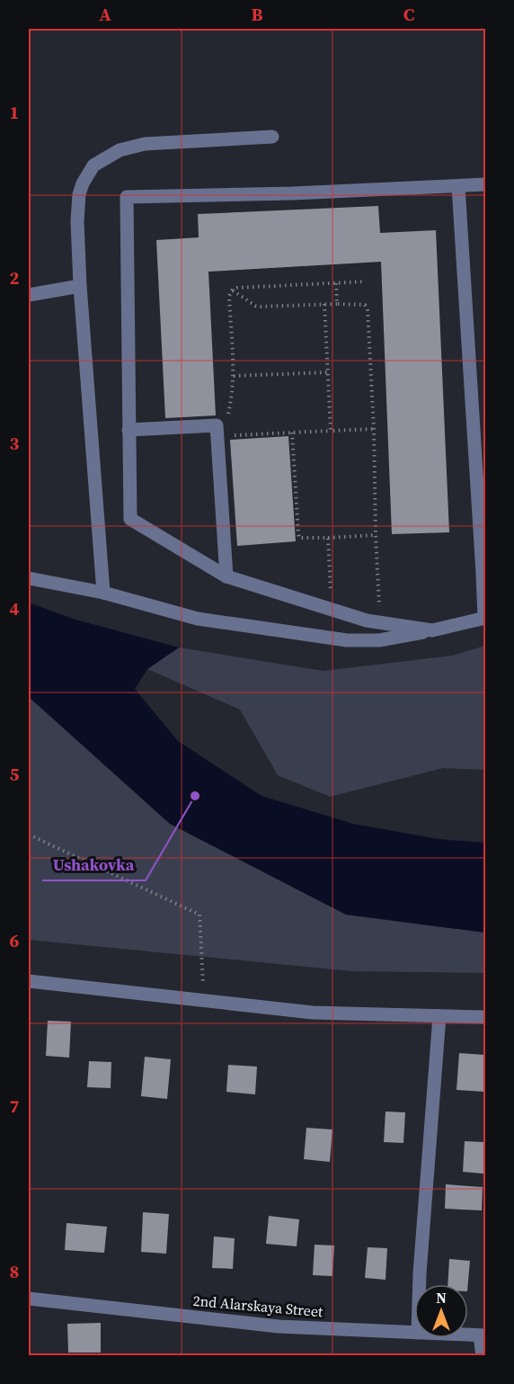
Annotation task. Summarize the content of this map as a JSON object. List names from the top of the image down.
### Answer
{
  "streets": {
    "street": ["2nd Alarskaya Street"]
  },
  "places": ["Ushakovka"],
  "north": "top",
  "grid": {
    "columns": ["A", "B", "C"],
    "rows": [
      "1",
      "2",
      "3",
      "4",
      "5",
      "6",
      "7",
      "8"
    ]
  }
}
